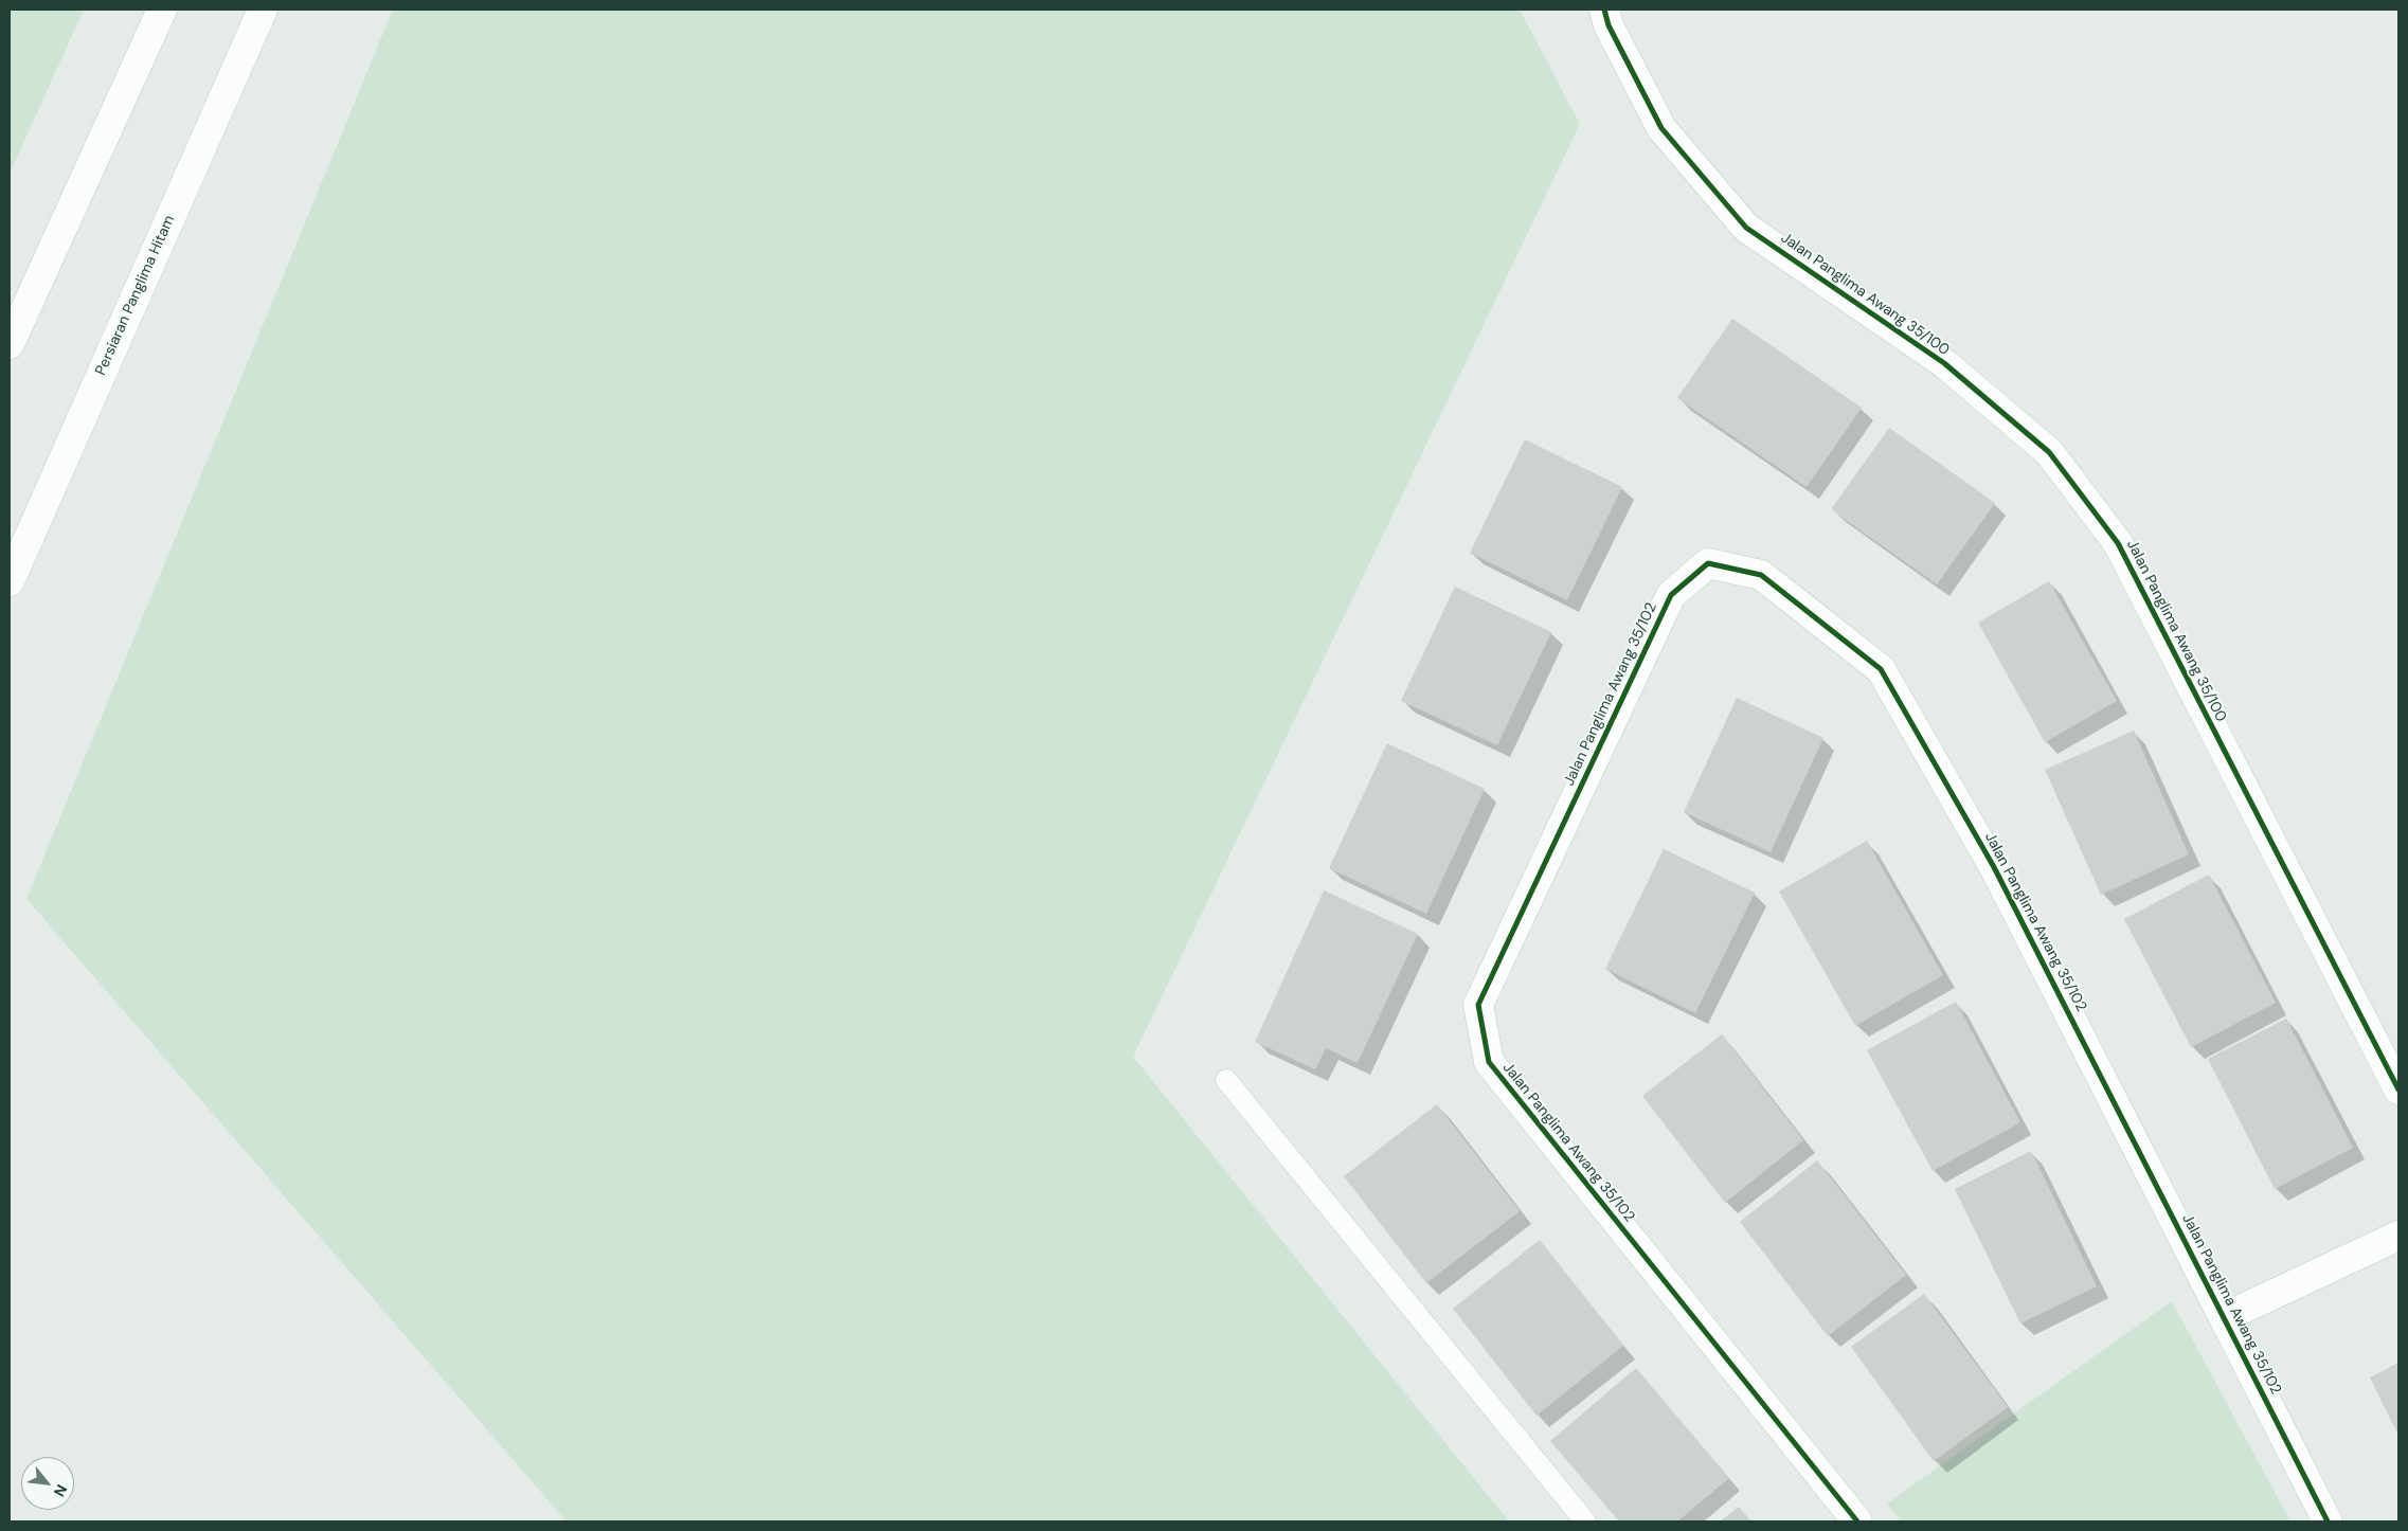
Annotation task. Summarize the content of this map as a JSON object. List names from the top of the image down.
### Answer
{
  "streets": {
    "street": ["Jalan Panglima Awang 35/100", "Persiaran Panglima Hitam", "Jalan Panglima Awang 35/102"]
  },
  "north": "bottom right"
}
